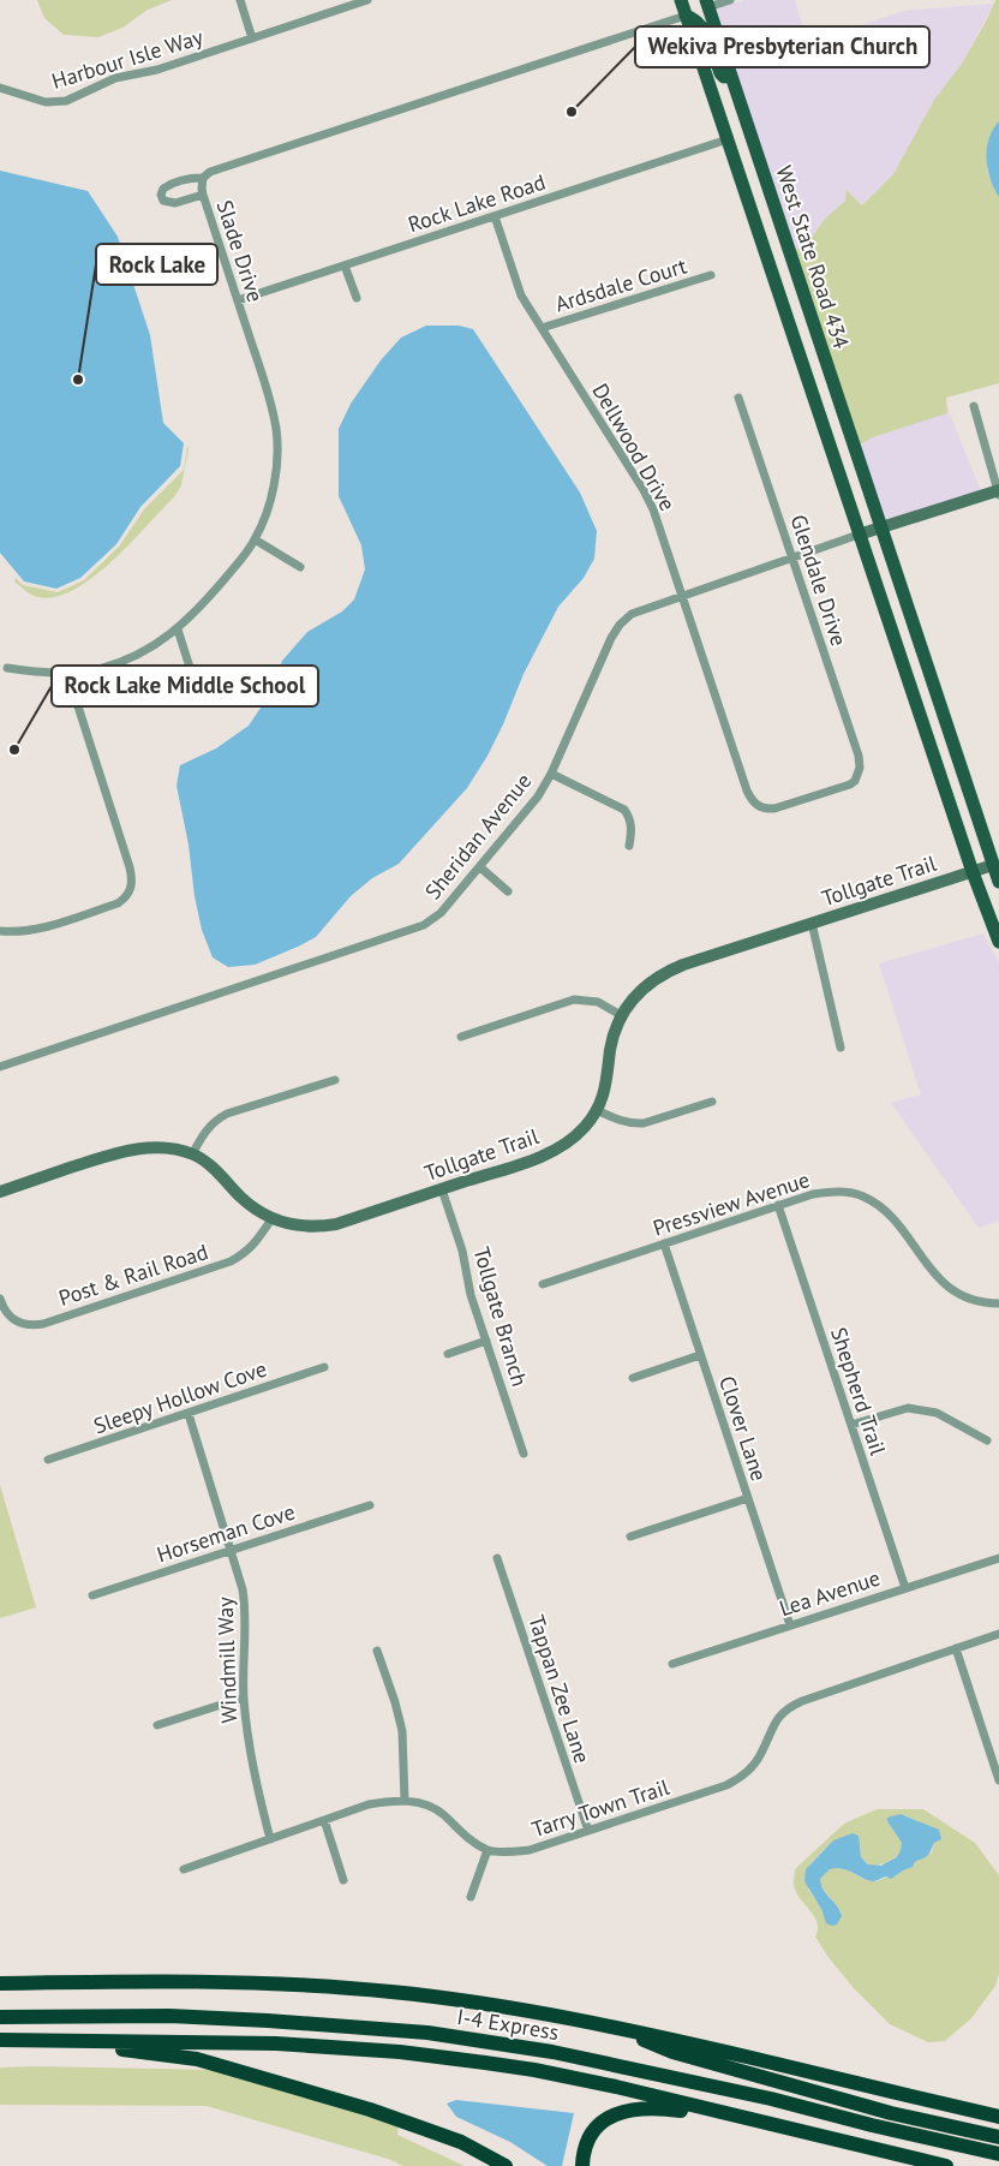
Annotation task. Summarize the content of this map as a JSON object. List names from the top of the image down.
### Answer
{
  "streets": {
    "highway": ["I-4 Express"],
    "main road": ["West State Road 434"],
    "street": [
      "Harbour Isle Way",
      "Rock Lake Road",
      "Slade Drive",
      "Ardsdale Court",
      "Dellwood Drive",
      "Glendale Drive",
      "Sheridan Avenue",
      "Tollgate Trail",
      "Pressview Avenue",
      "Post & Rail Road",
      "Tollgate Branch",
      "Shepherd Trail",
      "Sleepy Hollow Cove",
      "Clover Lane",
      "Horseman Cove",
      "Lea Avenue",
      "Windmill Way",
      "Tappan Zee Lane",
      "Tarry Town Trail"
    ]
  },
  "crossings": [
    ["Rock Lake Road", "Slade Drive"],
    ["Rock Lake Road", "Dellwood Drive"],
    ["West State Road 434", "Tollgate Trail"],
    ["Ardsdale Court", "Dellwood Drive"],
    ["Dellwood Drive", "Glendale Drive"],
    ["Dellwood Drive", "Sheridan Avenue"],
    ["Glendale Drive", "Sheridan Avenue"],
    ["Tollgate Trail", "Post & Rail Road"],
    ["Tollgate Trail", "Tollgate Branch"],
    ["Pressview Avenue", "Shepherd Trail"],
    ["Pressview Avenue", "Clover Lane"],
    ["Shepherd Trail", "Lea Avenue"],
    ["Sleepy Hollow Cove", "Windmill Way"],
    ["Clover Lane", "Lea Avenue"],
    ["Horseman Cove", "Windmill Way"],
    ["Tappan Zee Lane", "Tarry Town Trail"]
  ],
  "places": ["Wekiva Presbyterian Church", "Rock Lake", "Rock Lake Middle School"]
}
